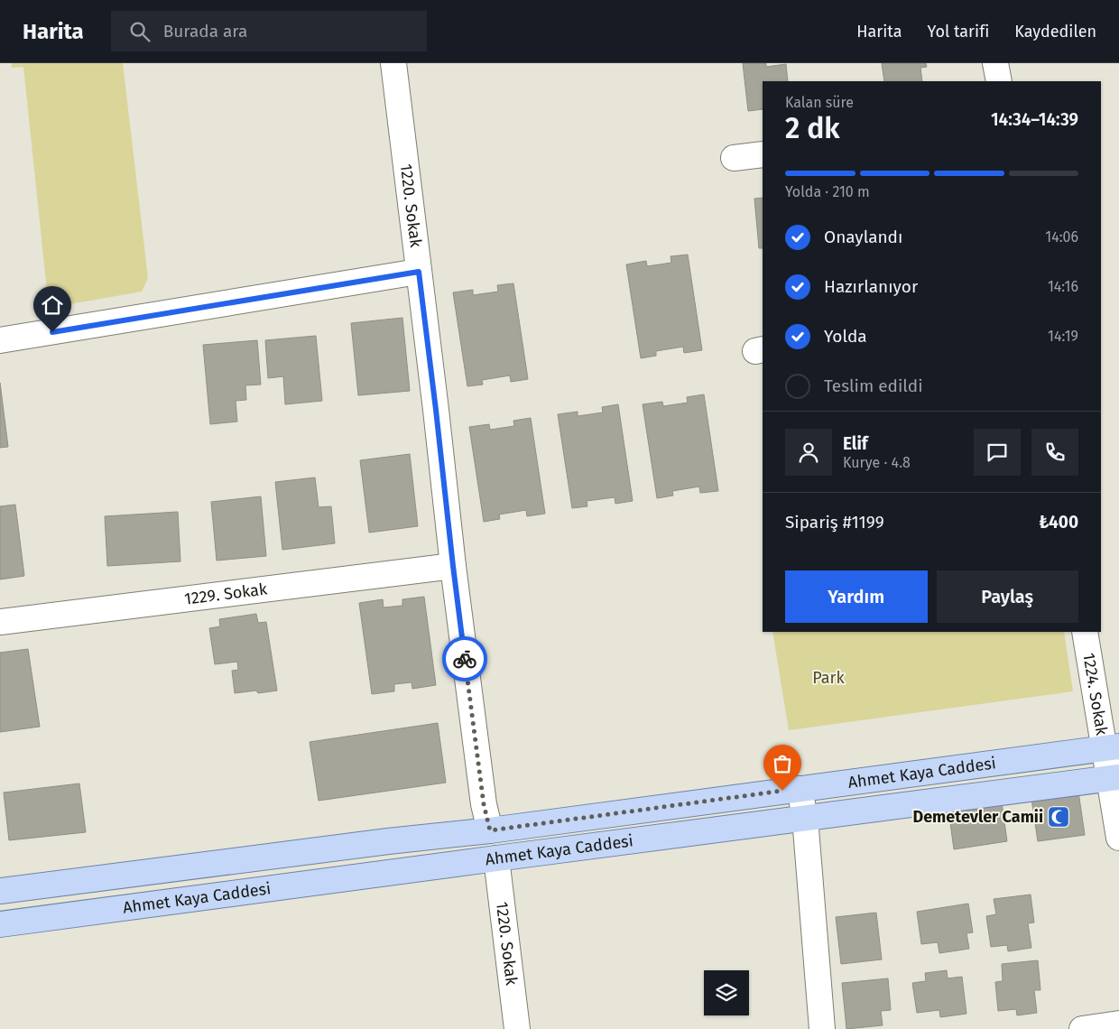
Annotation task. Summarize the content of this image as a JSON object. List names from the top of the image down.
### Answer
{
  "streets": {
    "main road": ["Ahmet Kaya Caddesi"],
    "street": ["1220. Sokak", "1229. Sokak", "1224. Sokak"]
  },
  "crossings": [
    ["1220. Sokak", "1229. Sokak"],
    ["1220. Sokak", "Ahmet Kaya Caddesi"],
    ["1224. Sokak", "Ahmet Kaya Caddesi"]
  ],
  "parks": ["Park"],
  "places": {
    "mosque": ["Demetevler Camii"]
  },
  "page": {
    "header": "Harita",
    "search": "Burada ara",
    "nav": ["Harita", "Yol tarifi", "Kaydedilen"],
    "heading": ["2 dk", "Kalan süre", "14:34–14:39"],
    "panel": [
      "Elif",
      "Kurye · 4.8",
      "Sipariş #1199",
      "₺400"
    ],
    "bar": "Yolda · 210 m",
    "list": [
      ["Onaylandı", "14:06"],
      ["Hazırlanıyor", "14:16"],
      ["Yolda", "14:19"],
      "Teslim edildi"
    ],
    "buttons": ["Yardım", "Paylaş"]
  }
}
